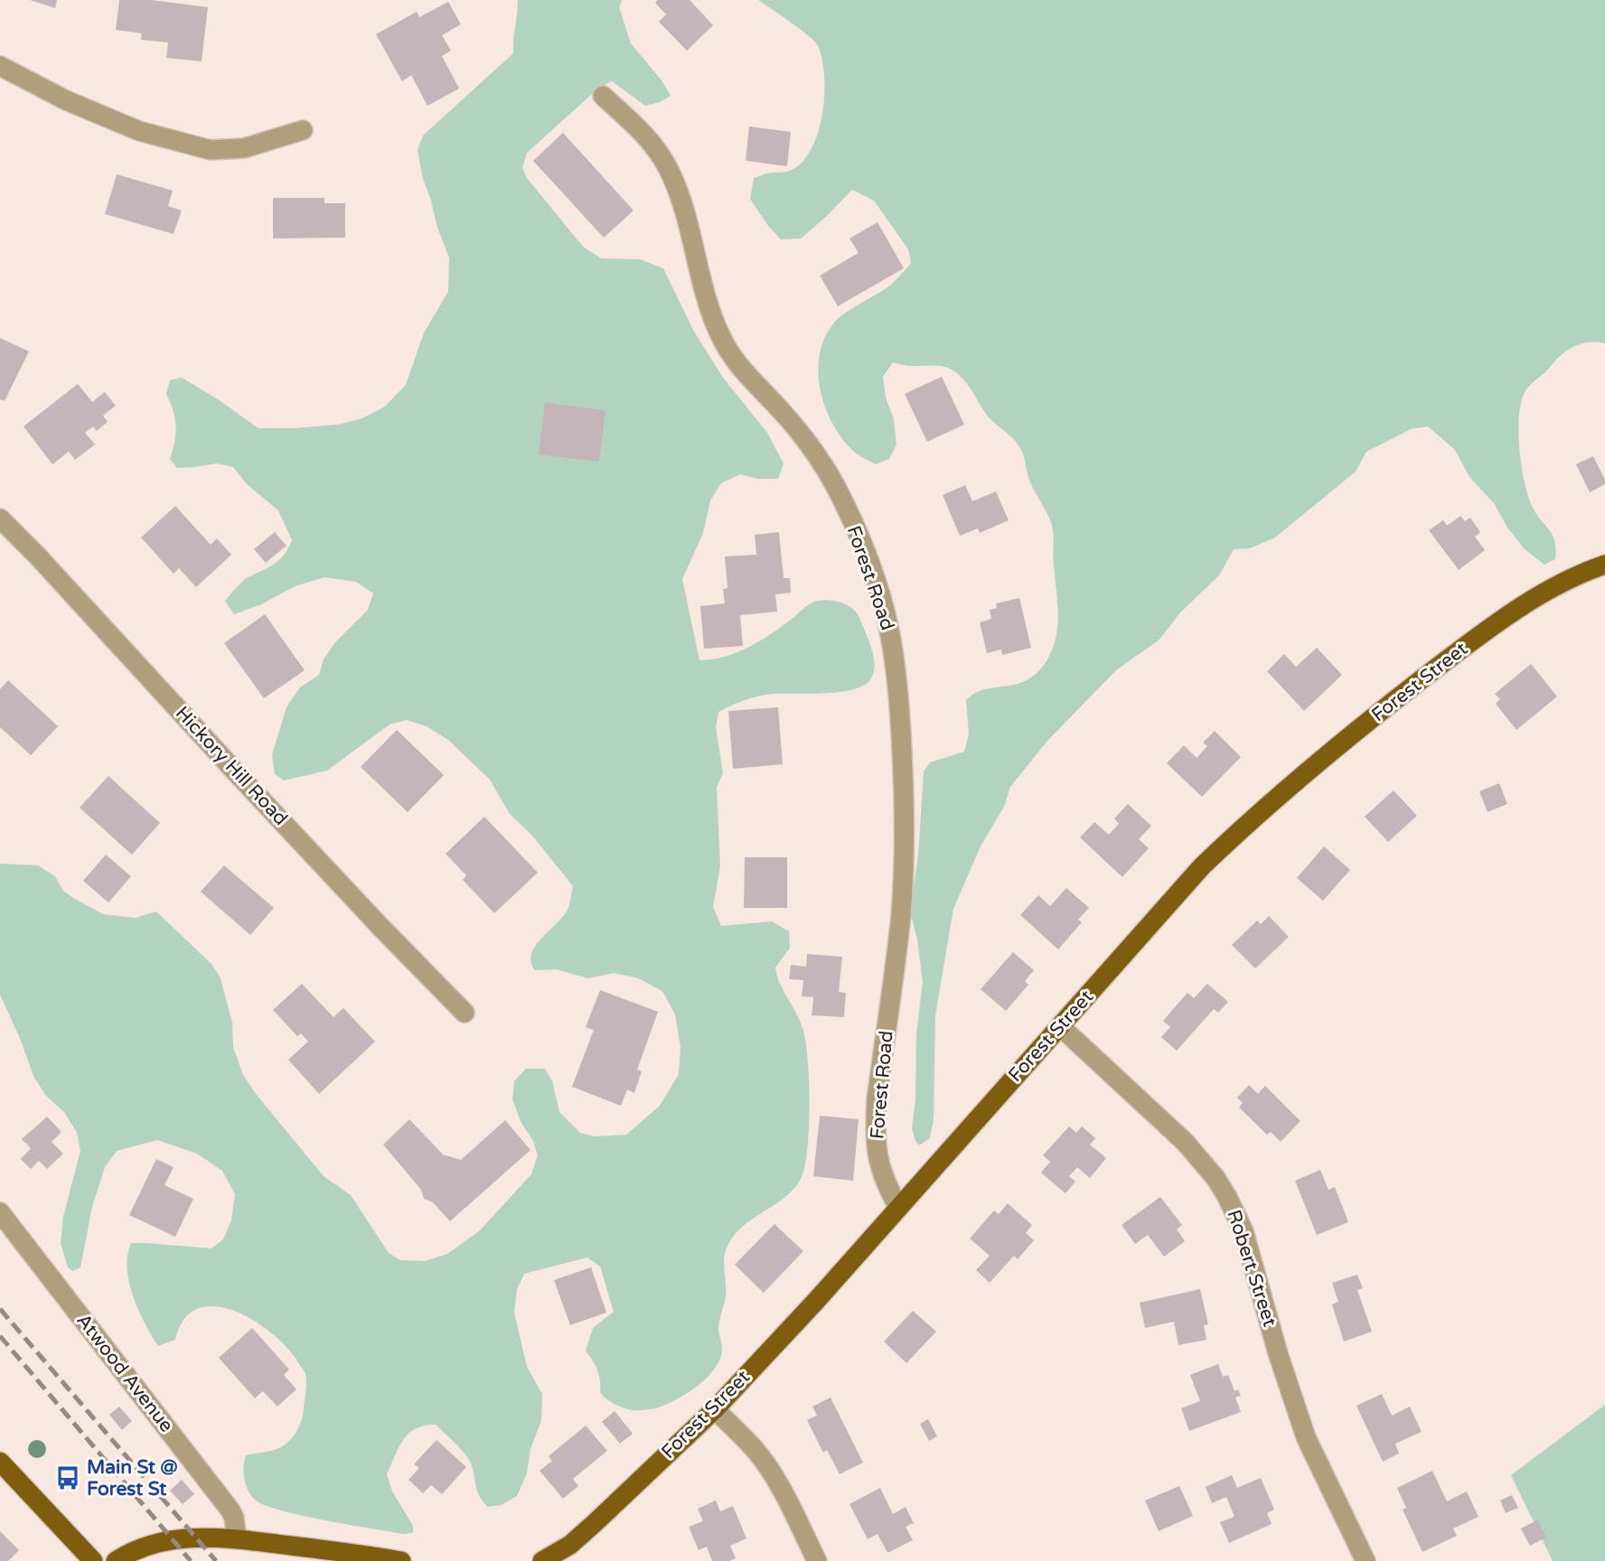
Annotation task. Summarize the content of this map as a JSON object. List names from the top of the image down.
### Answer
{
  "streets": {
    "main road": ["Forest Street"],
    "street": [
      "Forest Road",
      "Hickory Hill Road",
      "Robert Street",
      "Atwood Avenue"
    ]
  },
  "crossings": [
    ["Forest Road", "Forest Street"],
    ["Forest Street", "Robert Street"]
  ],
  "places": {
    "bus stop": ["Main St @ Forest St"]
  }
}
